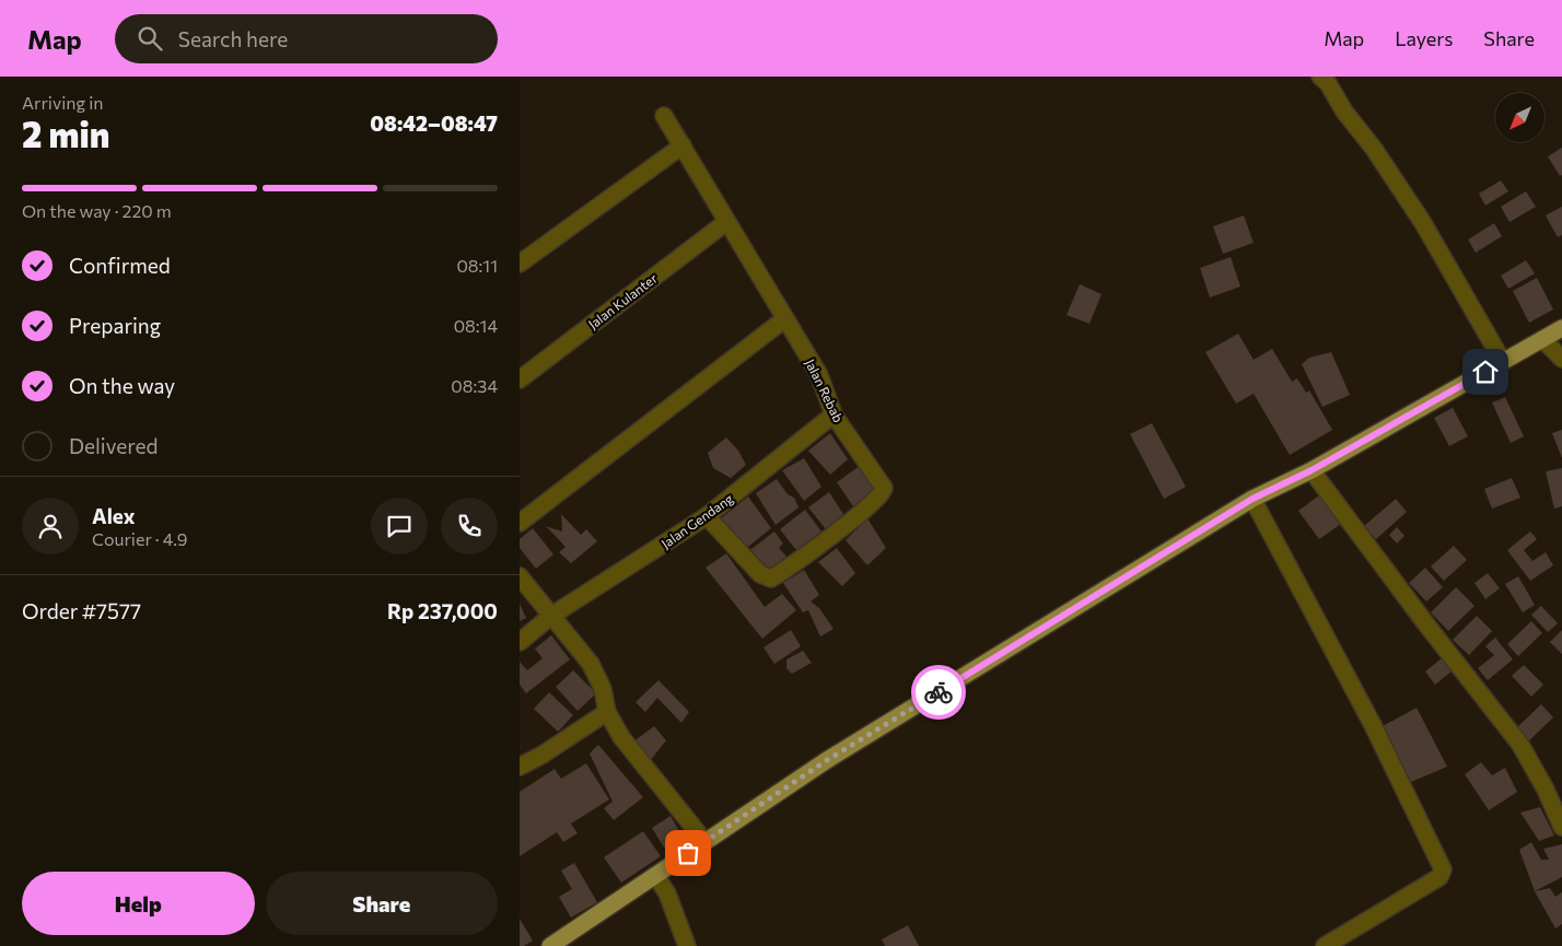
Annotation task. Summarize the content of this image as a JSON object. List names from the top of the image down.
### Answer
{
  "streets": {
    "street": ["Jalan Kulanter", "Jalan Rebab", "Jalan Gendang"]
  },
  "crossings": [
    ["Jalan Kulanter", "Jalan Rebab"],
    ["Jalan Rebab", "Jalan Gendang"]
  ],
  "north": "bottom left",
  "page": {
    "header": "Map",
    "search": "Search here",
    "nav": ["Map", "Layers", "Share"],
    "heading": ["2 min", "Arriving in", "08:42–08:47"],
    "panel": [
      "Alex",
      "Courier · 4.9",
      "Order #7577",
      "Rp 237,000"
    ],
    "bar": "On the way · 220 m",
    "list": [
      ["Confirmed", "08:11"],
      ["Preparing", "08:14"],
      ["On the way", "08:34"],
      "Delivered"
    ],
    "buttons": ["Help", "Share"]
  }
}
